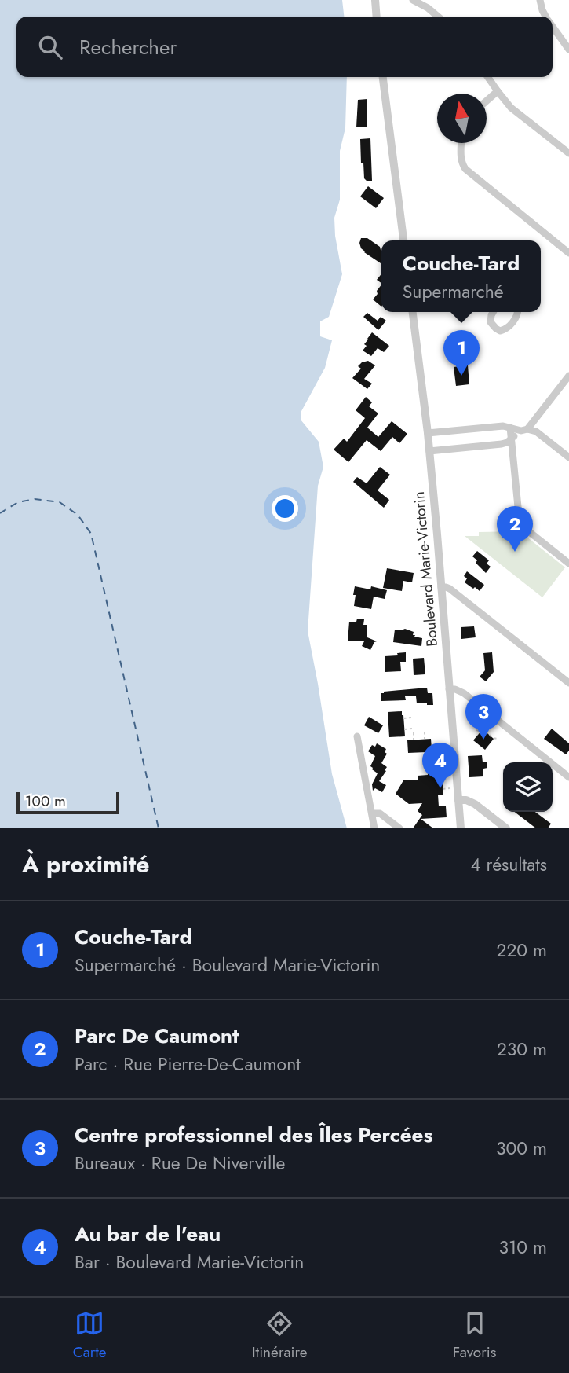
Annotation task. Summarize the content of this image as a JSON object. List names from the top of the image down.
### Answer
{
  "streets": {
    "street": ["Boulevard Marie-Victorin"]
  },
  "scale_bar": "100 m",
  "north": "top",
  "page": {
    "search": "Rechercher",
    "popup": ["Couche-Tard", "Supermarché"],
    "pins": [
      "1",
      "2",
      "3",
      "4"
    ],
    "scale": "100 m",
    "heading": ["À proximité", "4 résultats"],
    "list": [
      {
        "mark": "1",
        "name": "Couche-Tard",
        "note": "Supermarché · Boulevard Marie-Victorin",
        "value": "220 m"
      },
      {
        "mark": "2",
        "name": "Parc De Caumont",
        "note": "Parc · Rue Pierre-De-Caumont",
        "value": "230 m"
      },
      {
        "mark": "3",
        "name": "Centre professionnel des Îles Percées",
        "note": "Bureaux · Rue De Niverville",
        "value": "300 m"
      },
      {
        "mark": "4",
        "name": "Au bar de l'eau",
        "note": "Bar · Boulevard Marie-Victorin",
        "value": "310 m"
      }
    ],
    "nav": ["Carte", "Itinéraire", "Favoris"]
  }
}
